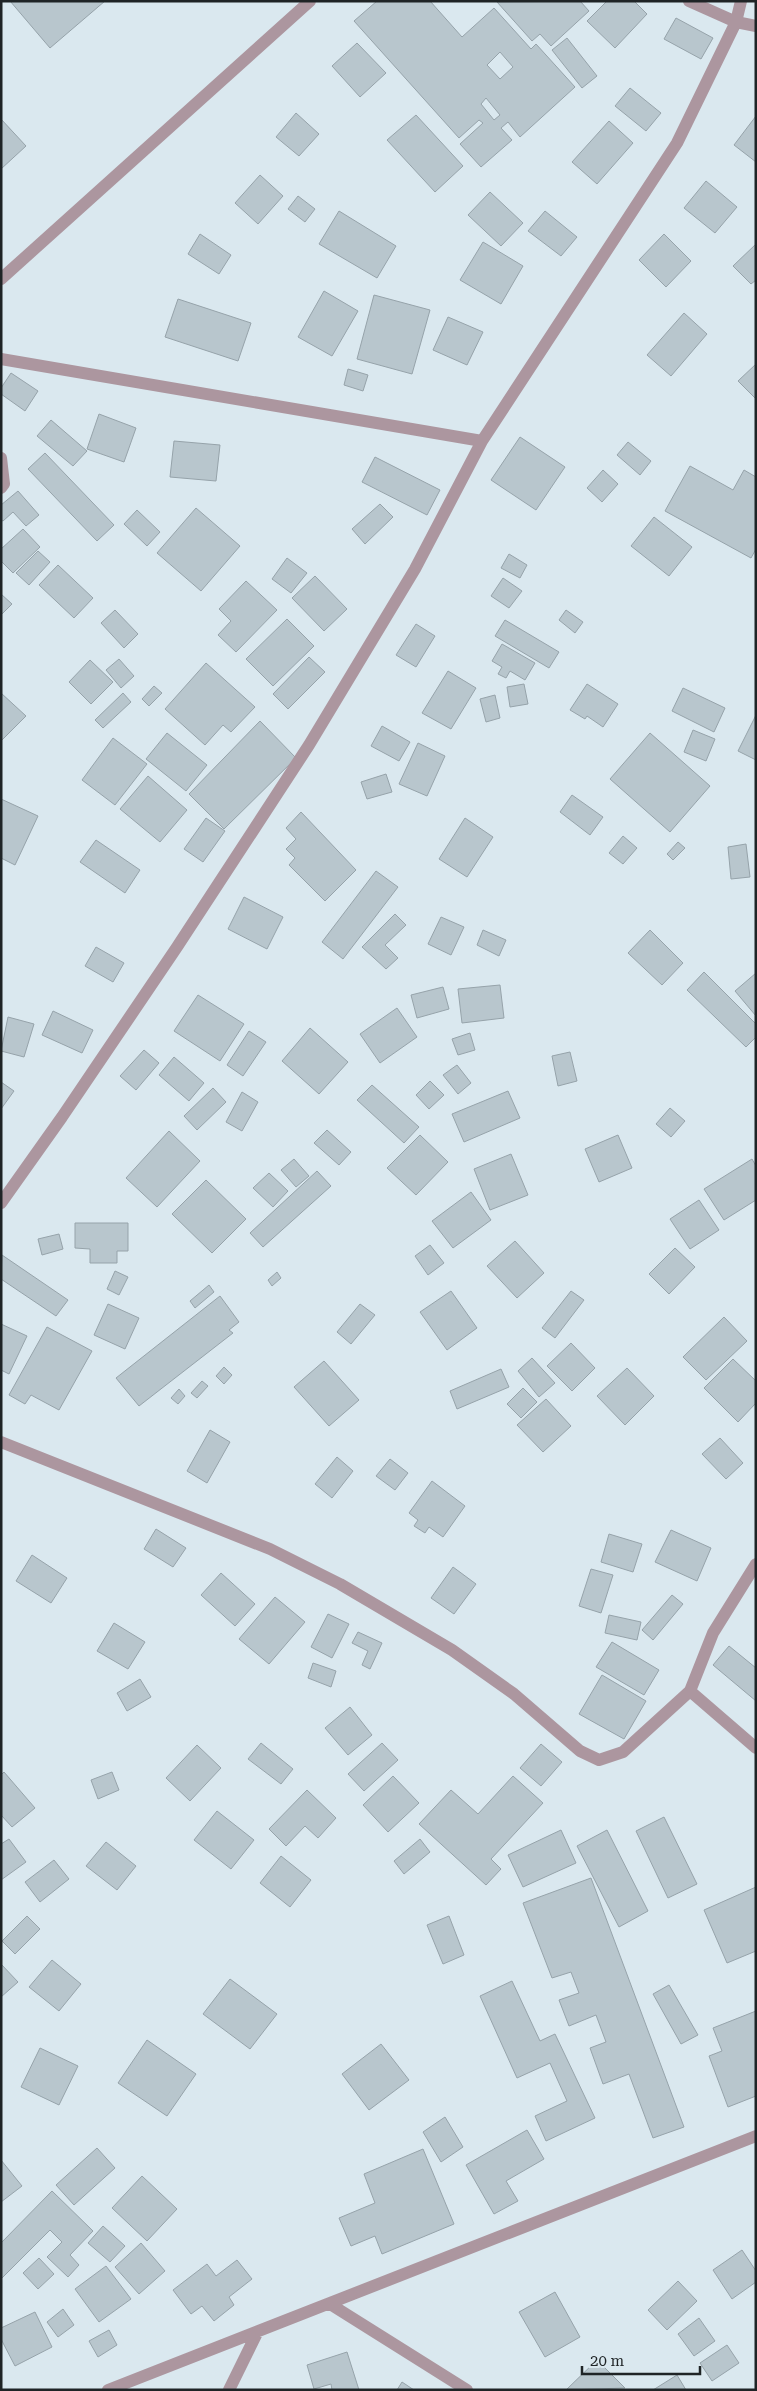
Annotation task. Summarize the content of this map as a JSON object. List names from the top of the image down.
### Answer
{
  "scale_bar": "20 m"
}
